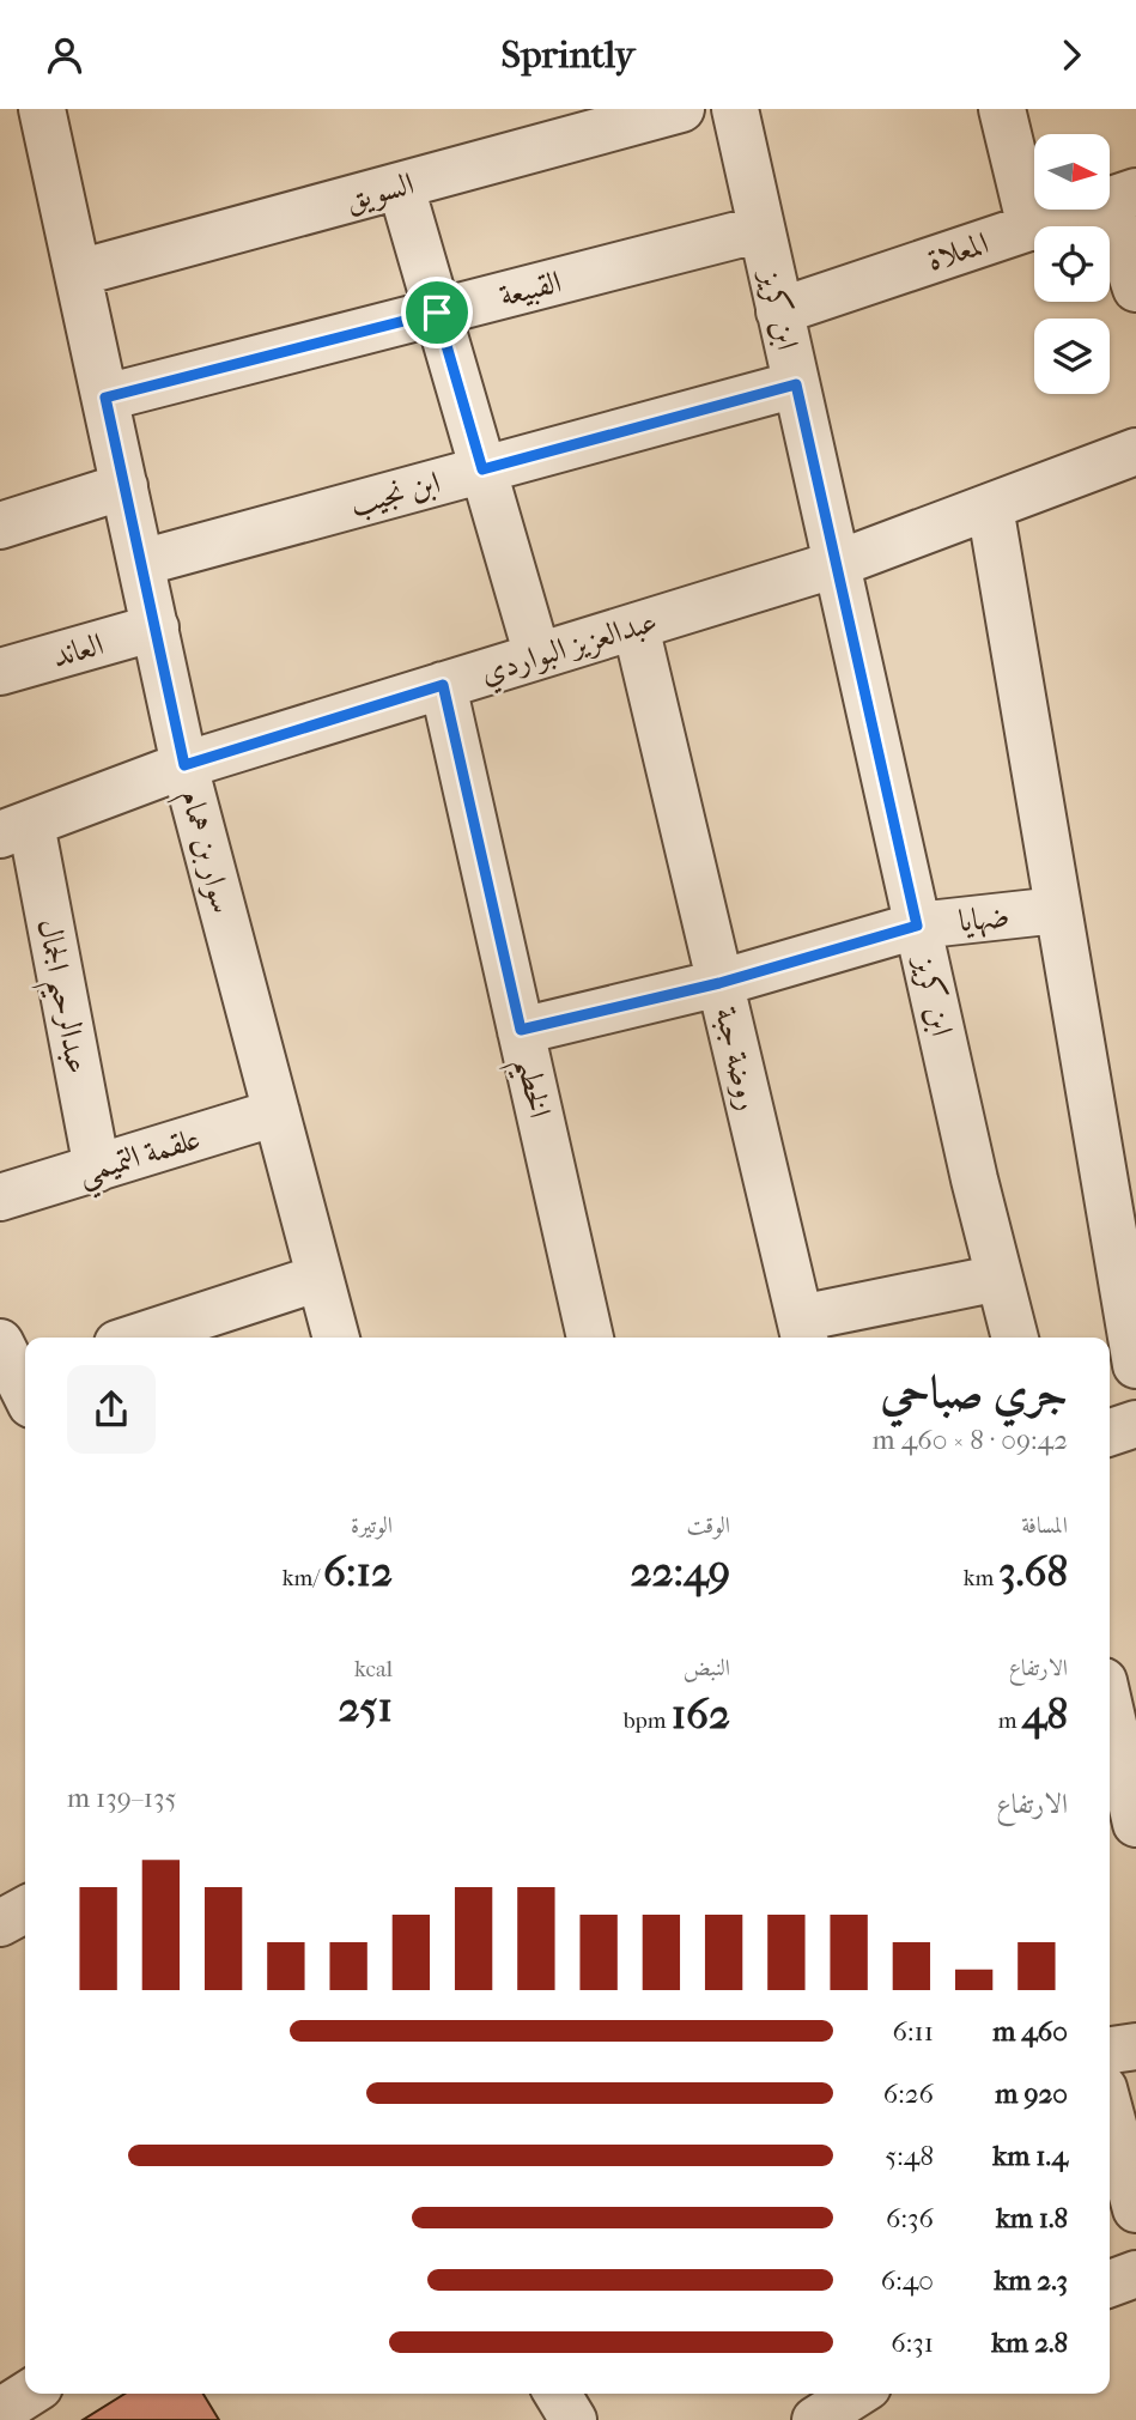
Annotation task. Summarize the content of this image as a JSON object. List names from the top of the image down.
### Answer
{
  "streets": {
    "street": [
      "السويق",
      "المعلاة",
      "القبيعة",
      "ابن كريز",
      "ابن نجيب",
      "عبدالعزيز البواردي",
      "العاند",
      "سوار بن همام",
      "ضهايا",
      "عبدالرحيم الجمال",
      "روضة جبة",
      "الخطيم",
      "علقمة التميمي"
    ]
  },
  "crossings": [
    ["السويق", "سوار بن همام"],
    ["المعلاة", "ابن كريز"],
    ["القبيعة", "ابن كريز"],
    ["القبيعة", "سوار بن همام"],
    ["ابن كريز", "ابن نجيب"],
    ["ابن كريز", "عبدالعزيز البواردي"],
    ["ابن كريز", "ضهايا"],
    ["ابن نجيب", "سوار بن همام"],
    ["عبدالعزيز البواردي", "سوار بن همام"],
    ["عبدالعزيز البواردي", "عبدالرحيم الجمال"],
    ["عبدالعزيز البواردي", "روضة جبة"],
    ["عبدالعزيز البواردي", "الخطيم"],
    ["العاند", "سوار بن همام"],
    ["سوار بن همام", "علقمة التميمي"],
    ["ضهايا", "روضة جبة"],
    ["ضهايا", "الخطيم"],
    ["عبدالرحيم الجمال", "علقمة التميمي"]
  ],
  "north": "right",
  "page": {
    "header": "Sprintly",
    "heading": ["جري صباحي", "09:42 · 8 × 460 m"],
    "stats": [
      ["المسافة", "3.68 km"],
      ["الوقت", "22:49"],
      ["الوتيرة", "6:12 /km"],
      ["الارتفاع", "48 m"],
      ["النبض", "162 bpm"],
      ["kcal", "251"]
    ],
    "chart": ["الارتفاع", "135–139 m"],
    "list": [
      {
        "name": "460 m",
        "note": "6:11"
      },
      {
        "name": "920 m",
        "note": "6:26"
      },
      {
        "name": "1.4 km",
        "note": "5:48"
      },
      {
        "name": "1.8 km",
        "note": "6:36"
      },
      {
        "name": "2.3 km",
        "note": "6:40"
      },
      {
        "name": "2.8 km",
        "note": "6:31"
      }
    ]
  }
}
